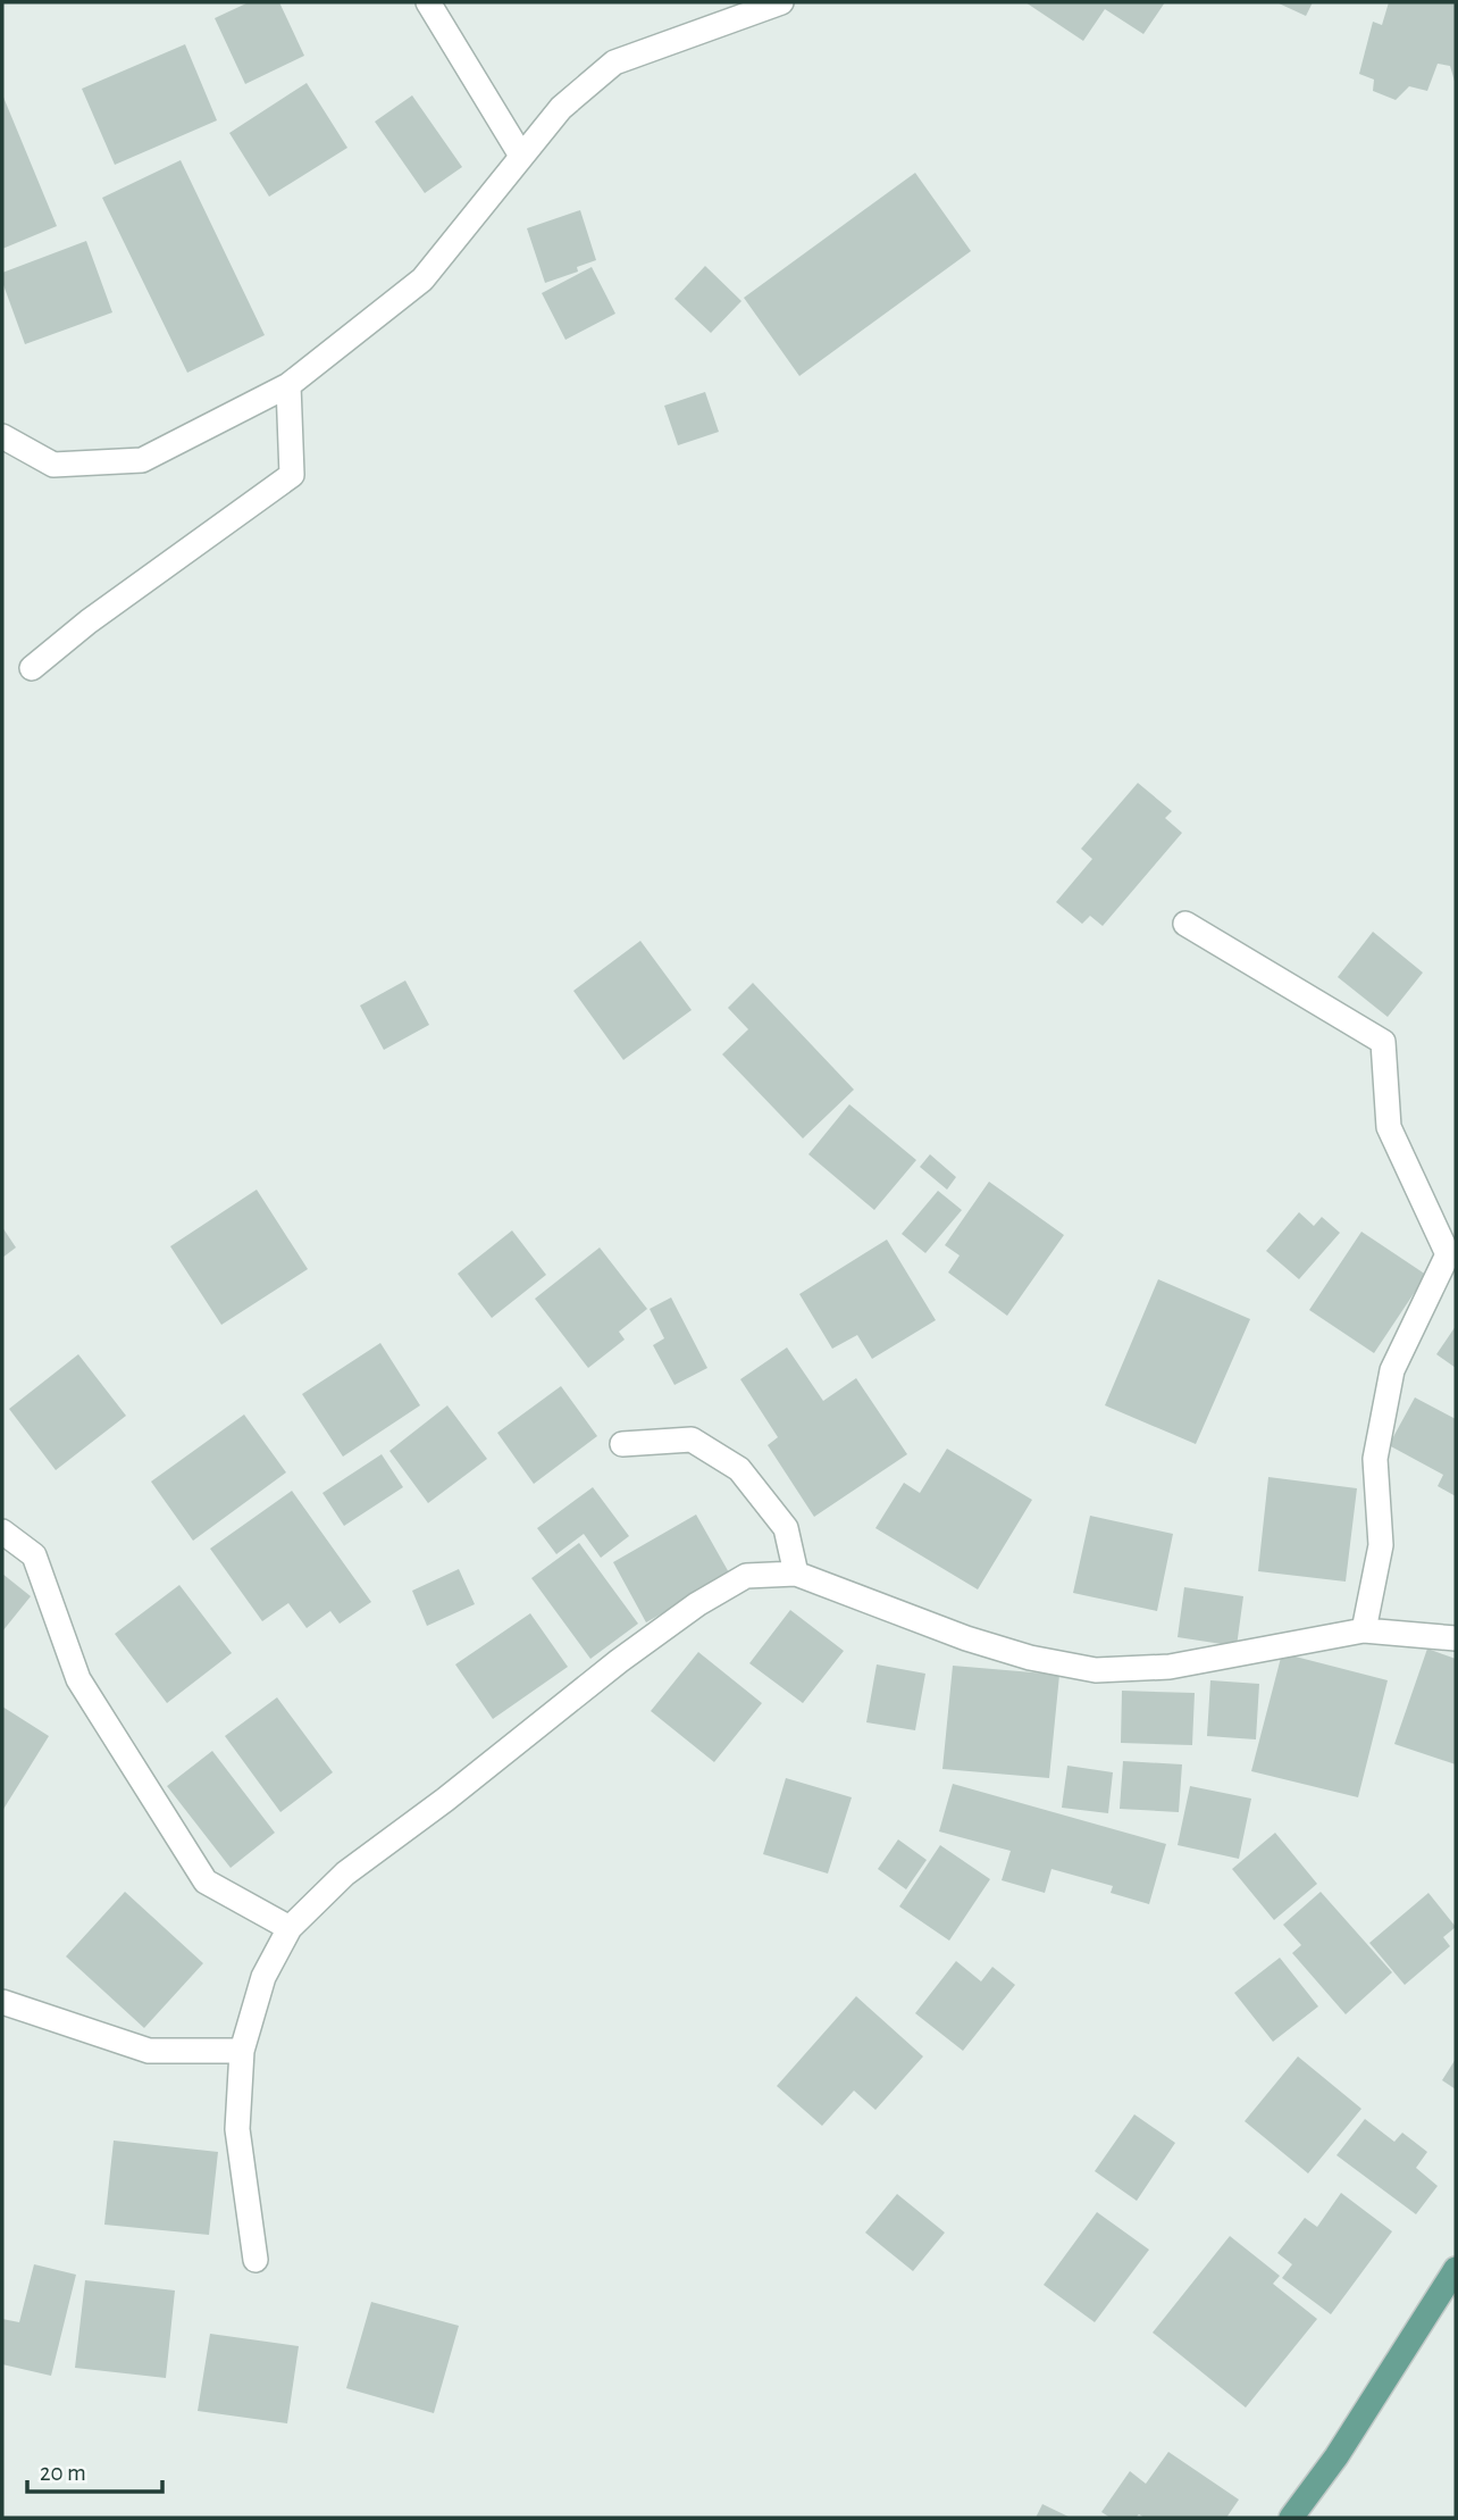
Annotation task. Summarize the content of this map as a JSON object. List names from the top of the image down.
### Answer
{
  "scale_bar": "20 m"
}
